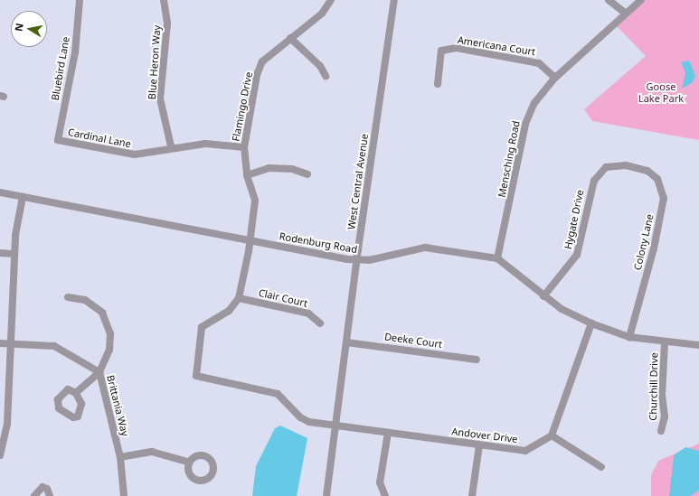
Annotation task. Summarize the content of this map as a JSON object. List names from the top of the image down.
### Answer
{
  "streets": {
    "street": [
      "Americana Court",
      "Blue Heron Way",
      "Bluebird Lane",
      "Flamingo Drive",
      "Cardinal Lane",
      "Mensching Road",
      "West Central Avenue",
      "Hygate Drive",
      "Colony Lane",
      "Rodenburg Road",
      "Clair Court",
      "Deeke Court",
      "Churchill Drive",
      "Brittania Way",
      "Andover Drive"
    ]
  },
  "crossings": [
    ["Americana Court", "Mensching Road"],
    ["Blue Heron Way", "Cardinal Lane"],
    ["Bluebird Lane", "Cardinal Lane"],
    ["Flamingo Drive", "Cardinal Lane"],
    ["Flamingo Drive", "Rodenburg Road"],
    ["Flamingo Drive", "Clair Court"],
    ["Flamingo Drive", "Andover Drive"],
    ["Mensching Road", "Rodenburg Road"],
    ["West Central Avenue", "Rodenburg Road"],
    ["West Central Avenue", "Deeke Court"],
    ["West Central Avenue", "Andover Drive"],
    ["Hygate Drive", "Colony Lane"],
    ["Clair Court", "Andover Drive"]
  ],
  "parks": ["Goose Lake Park"],
  "north": "left"
}
